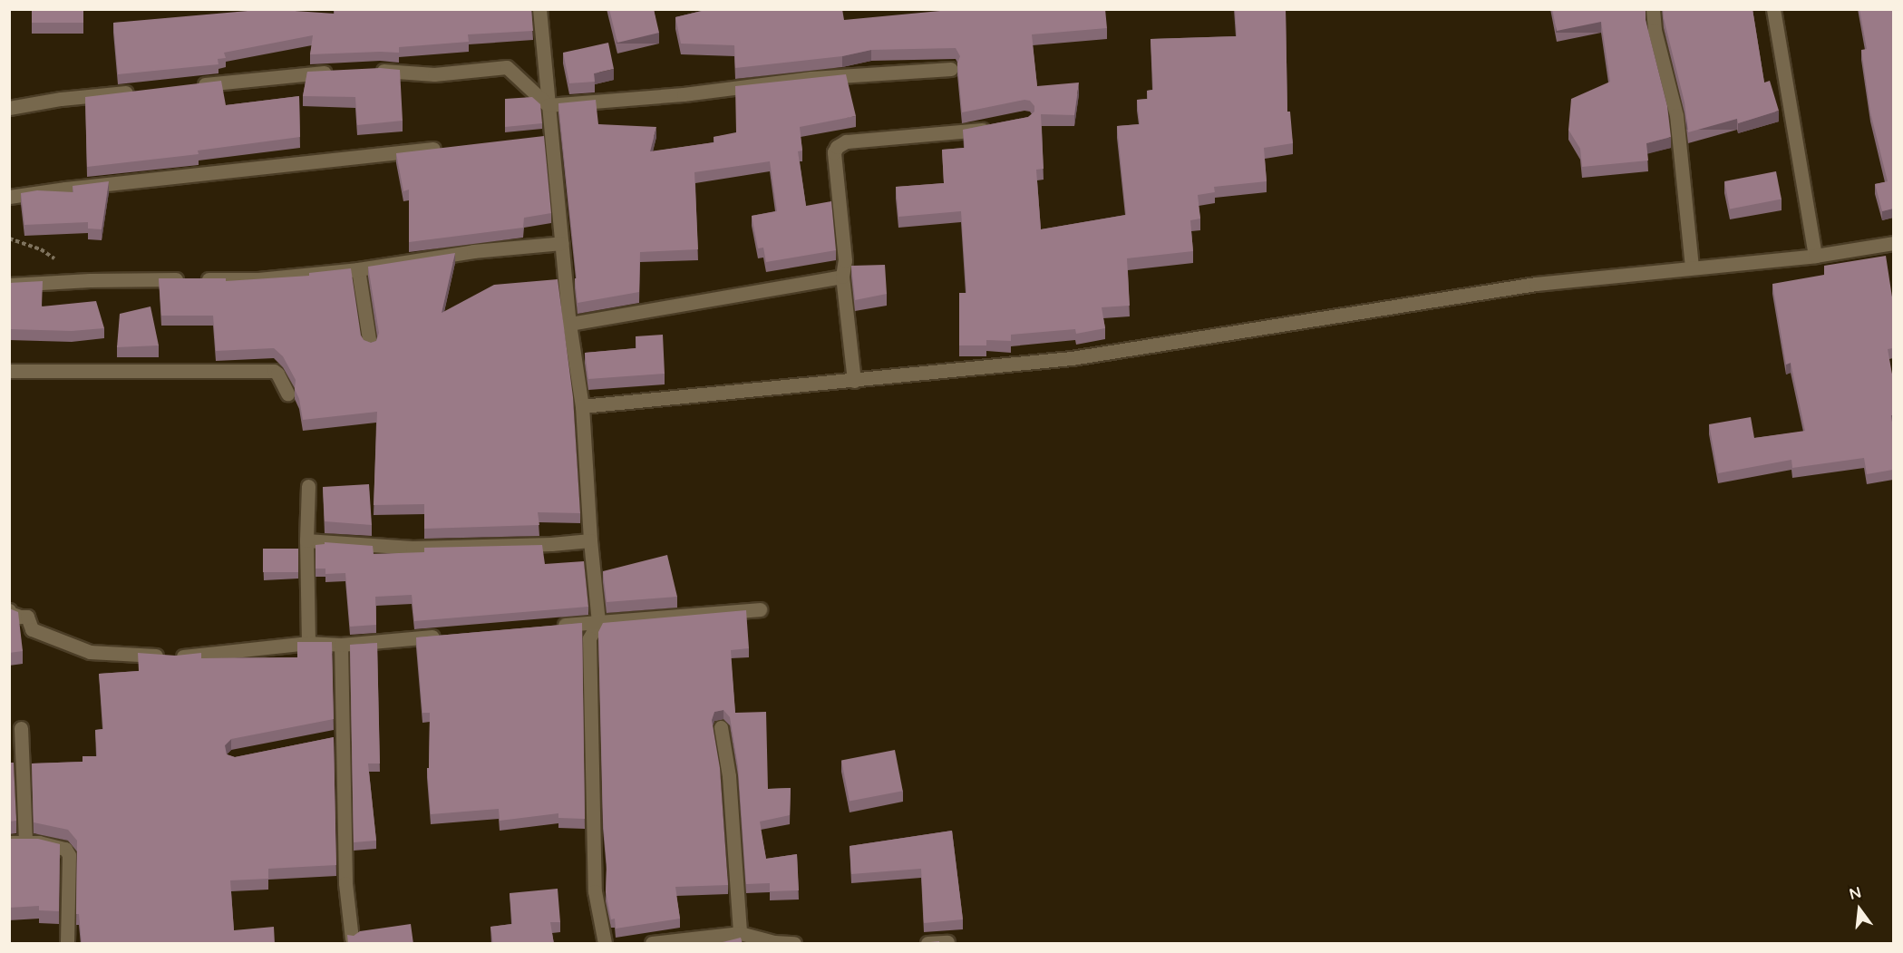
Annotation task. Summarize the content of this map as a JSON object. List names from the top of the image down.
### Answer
{
  "north": "top"
}
